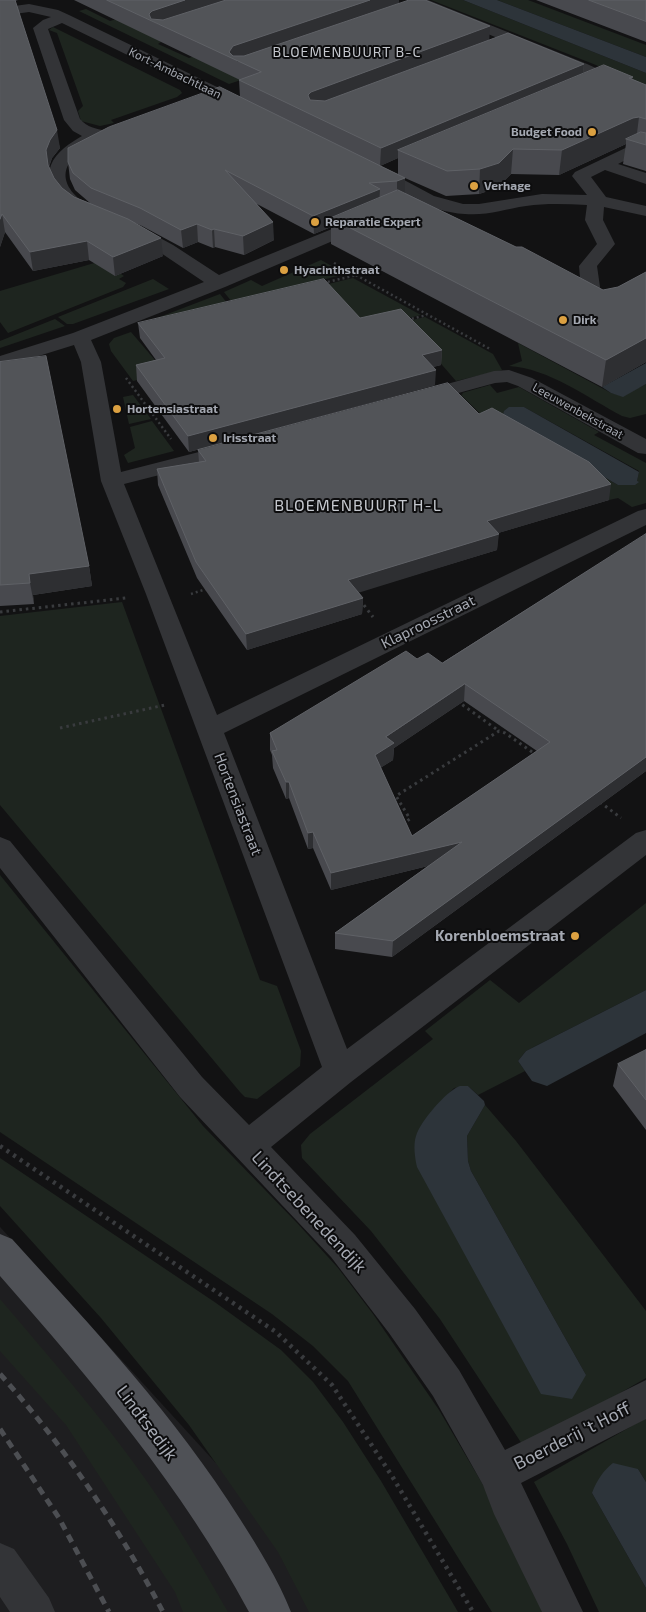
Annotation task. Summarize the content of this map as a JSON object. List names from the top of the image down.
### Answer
{
  "streets": {
    "main road": ["Lindtsedijk"],
    "street": [
      "Kort-Ambachtlaan",
      "Leeuwenbekstraat",
      "Klaproosstraat",
      "Hortensiastraat",
      "Lindtsebenedendijk",
      "Boerderij 't Hoff"
    ]
  },
  "crossings": [
    ["Klaproosstraat", "Hortensiastraat"],
    ["Lindtsebenedendijk", "Boerderij 't Hoff"]
  ],
  "districts": ["BLOEMENBUURT B-C", "BLOEMENBUURT H-L"],
  "places": [
    "Budget Food",
    "Verhage",
    "Reparatie Expert",
    "Hyacinthstraat",
    "Dirk",
    "Hortensiastraat",
    "Irisstraat",
    "Korenbloemstraat"
  ]
}
